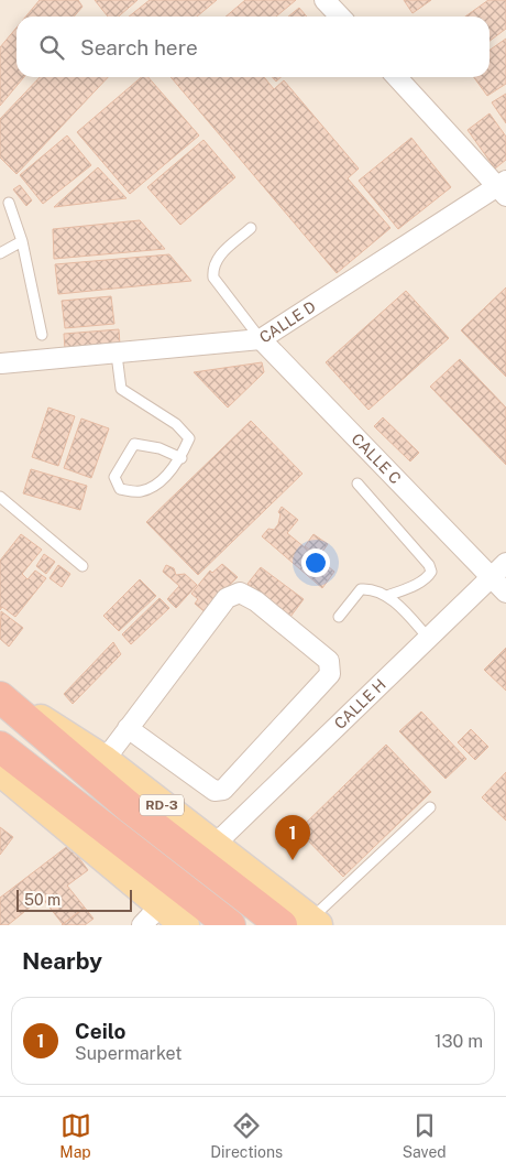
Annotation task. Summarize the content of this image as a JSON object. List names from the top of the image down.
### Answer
{
  "streets": {
    "highway": ["RD-3"],
    "street": ["CALLE D", "CALLE C", "CALLE H"]
  },
  "crossings": [
    ["CALLE D", "CALLE C"],
    ["CALLE C", "CALLE H"],
    ["CALLE H", "RD-3"]
  ],
  "scale_bar": "50 m",
  "page": {
    "search": "Search here",
    "pins": "1",
    "scale": "50 m",
    "heading": "Nearby",
    "list": [
      {
        "mark": "1",
        "name": "Ceilo",
        "note": "Supermarket",
        "value": "130 m"
      }
    ],
    "nav": ["Map", "Directions", "Saved"]
  }
}
